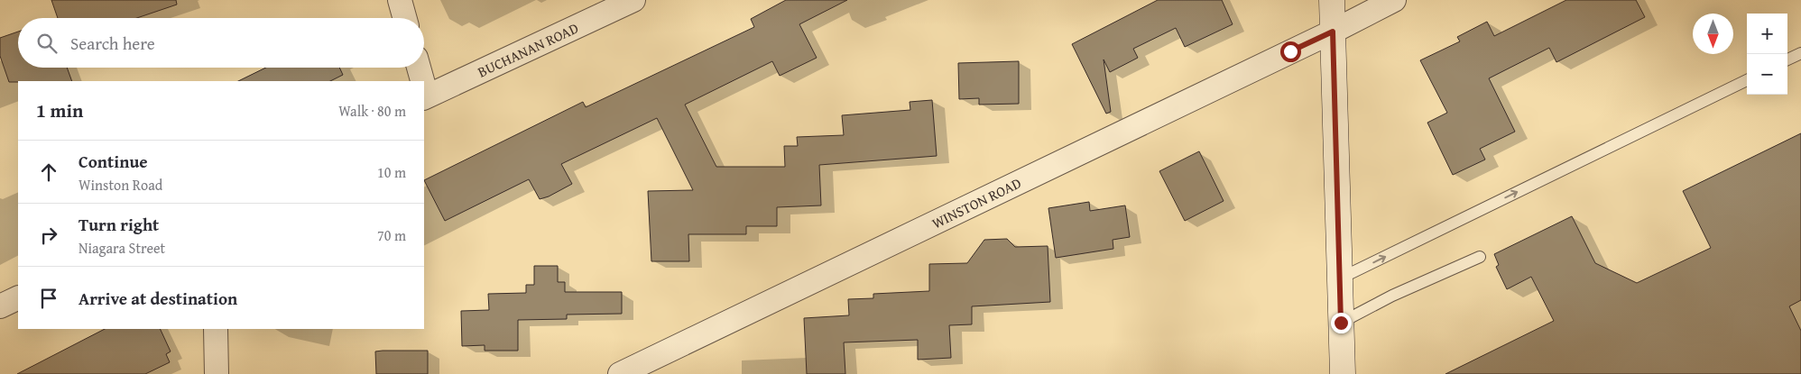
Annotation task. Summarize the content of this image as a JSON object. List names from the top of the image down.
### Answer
{
  "streets": {
    "street": ["BUCHANAN ROAD", "WINSTON ROAD"]
  },
  "north": "bottom",
  "page": {
    "map_buttons": ["+", "−"],
    "search": "Search here",
    "heading": ["1 min", "Walk · 80 m"],
    "list": [
      ["Continue", "Winston Road", "10 m"],
      ["Turn right", "Niagara Street", "70 m"],
      "Arrive at destination"
    ]
  }
}
